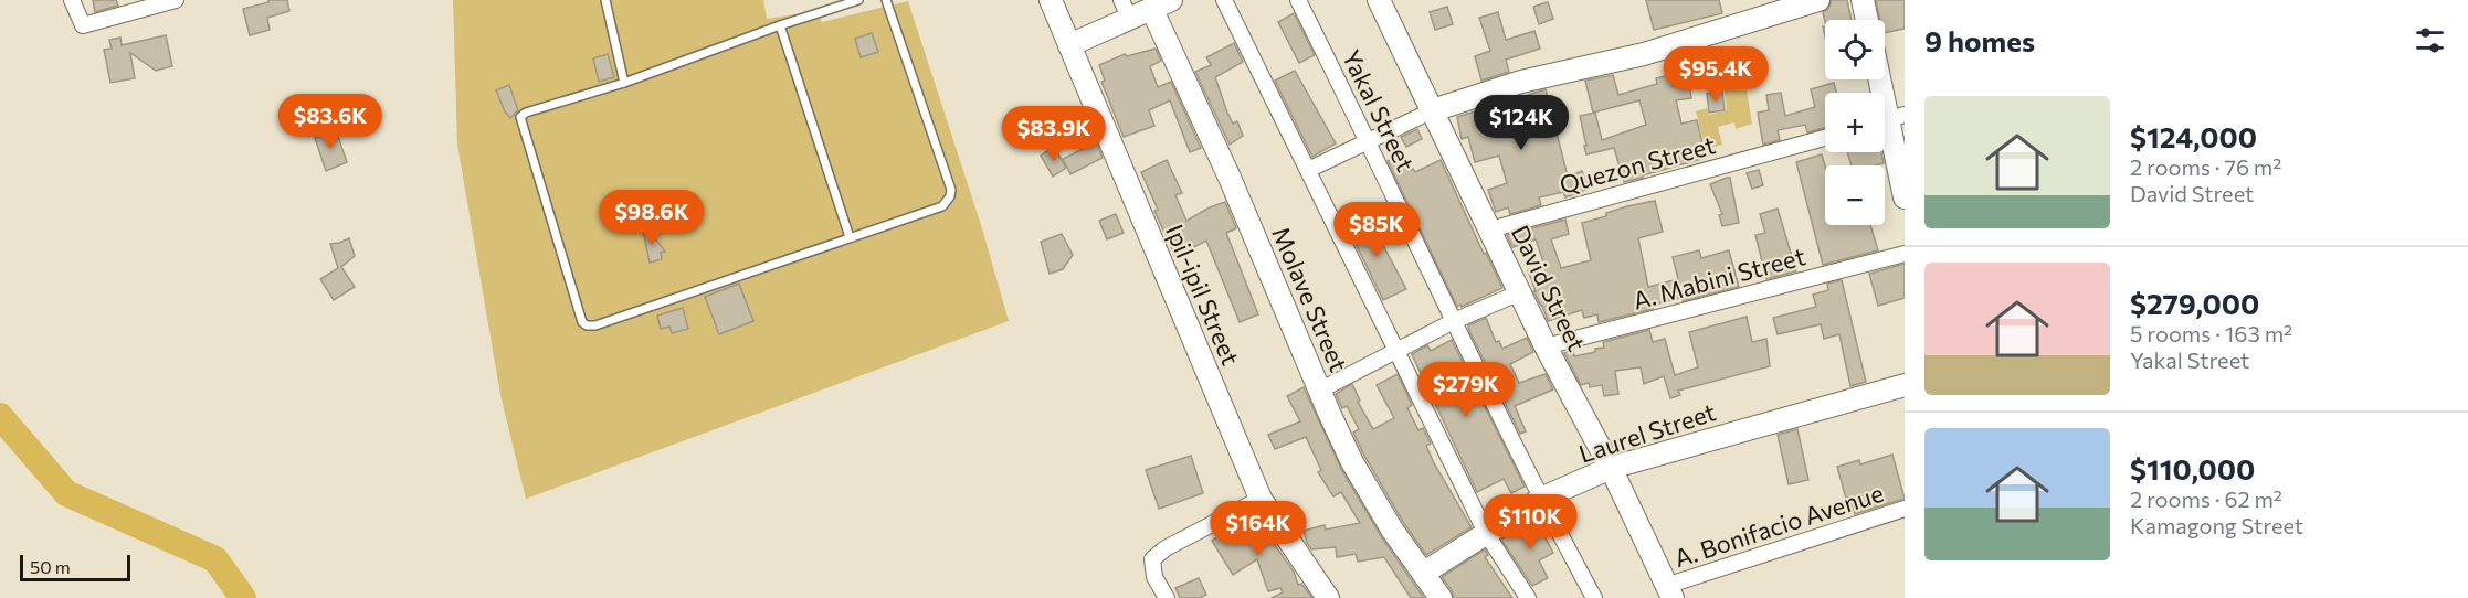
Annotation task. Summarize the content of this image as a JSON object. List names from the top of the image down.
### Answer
{
  "streets": {
    "street": [
      "Yakal Street",
      "Quezon Street",
      "A. Mabini Street",
      "David Street",
      "Ipil-ipil Street",
      "Molave Street",
      "Laurel Street",
      "A. Bonifacio Avenue"
    ]
  },
  "crossings": [
    ["Yakal Street", "Laurel Street"],
    ["Quezon Street", "David Street"],
    ["A. Mabini Street", "David Street"],
    ["David Street", "Laurel Street"],
    ["David Street", "A. Bonifacio Avenue"],
    ["Molave Street", "Laurel Street"]
  ],
  "scale_bar": "50 m",
  "page": {
    "heading": "9 homes",
    "map_buttons": ["+", "−"],
    "price": [
      "$95.4K",
      "$83.6K",
      "$124K",
      "$83.9K",
      "$98.6K",
      "$85K",
      "$279K",
      "$110K",
      "$164K"
    ],
    "list": [
      {
        "name": "$124,000",
        "note": "2 rooms · 76 m² · David Street"
      },
      {
        "name": "$279,000",
        "note": "5 rooms · 163 m² · Yakal Street"
      },
      {
        "name": "$110,000",
        "note": "2 rooms · 62 m² · Kamagong Street"
      }
    ],
    "scale": "50 m"
  }
}
